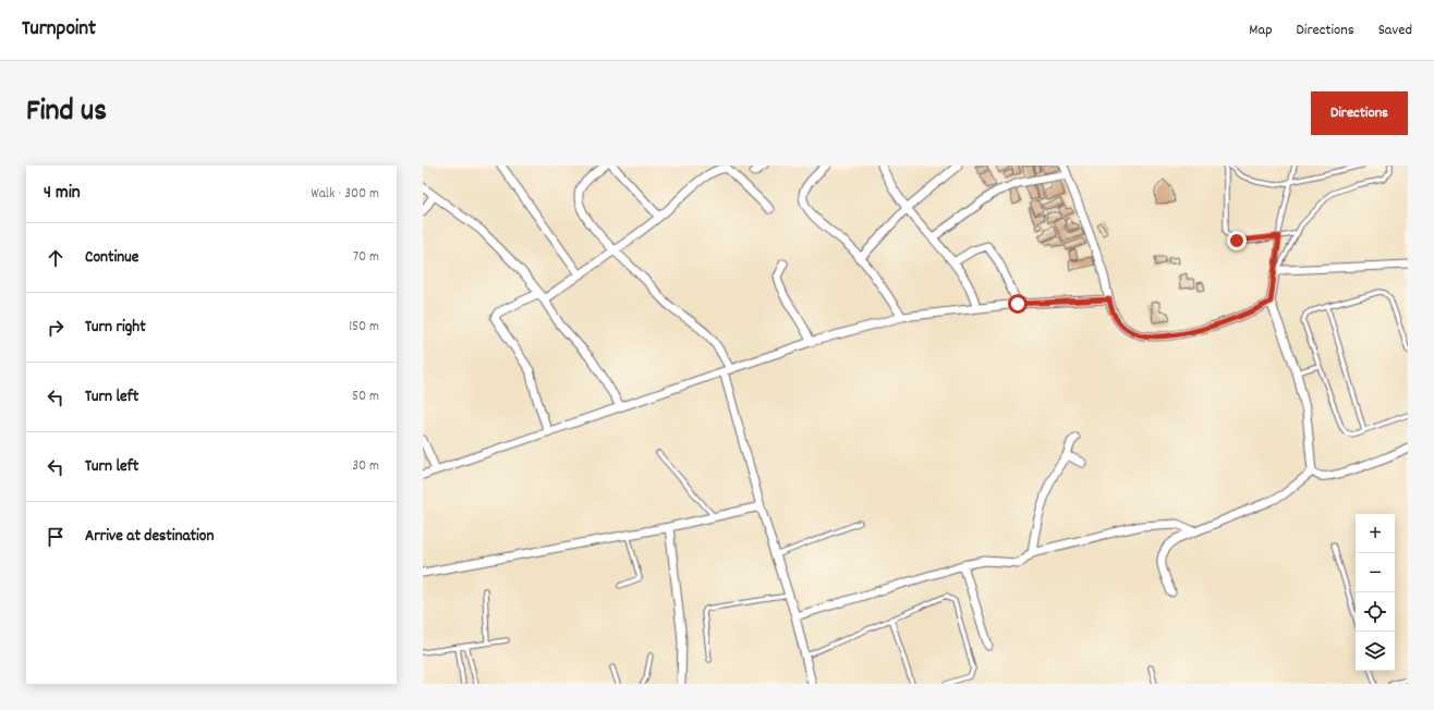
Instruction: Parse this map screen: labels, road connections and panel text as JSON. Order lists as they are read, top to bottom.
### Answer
{
  "page": {
    "header": "Turnpoint",
    "nav": ["Map", "Directions", "Saved"],
    "title": "Find us",
    "buttons": "Directions",
    "heading": ["4 min", "Walk · 300 m"],
    "list": [
      ["Continue", "70 m"],
      ["Turn right", "150 m"],
      ["Turn left", "50 m"],
      ["Turn left", "30 m"],
      "Arrive at destination"
    ],
    "map_buttons": ["+", "−"]
  }
}
